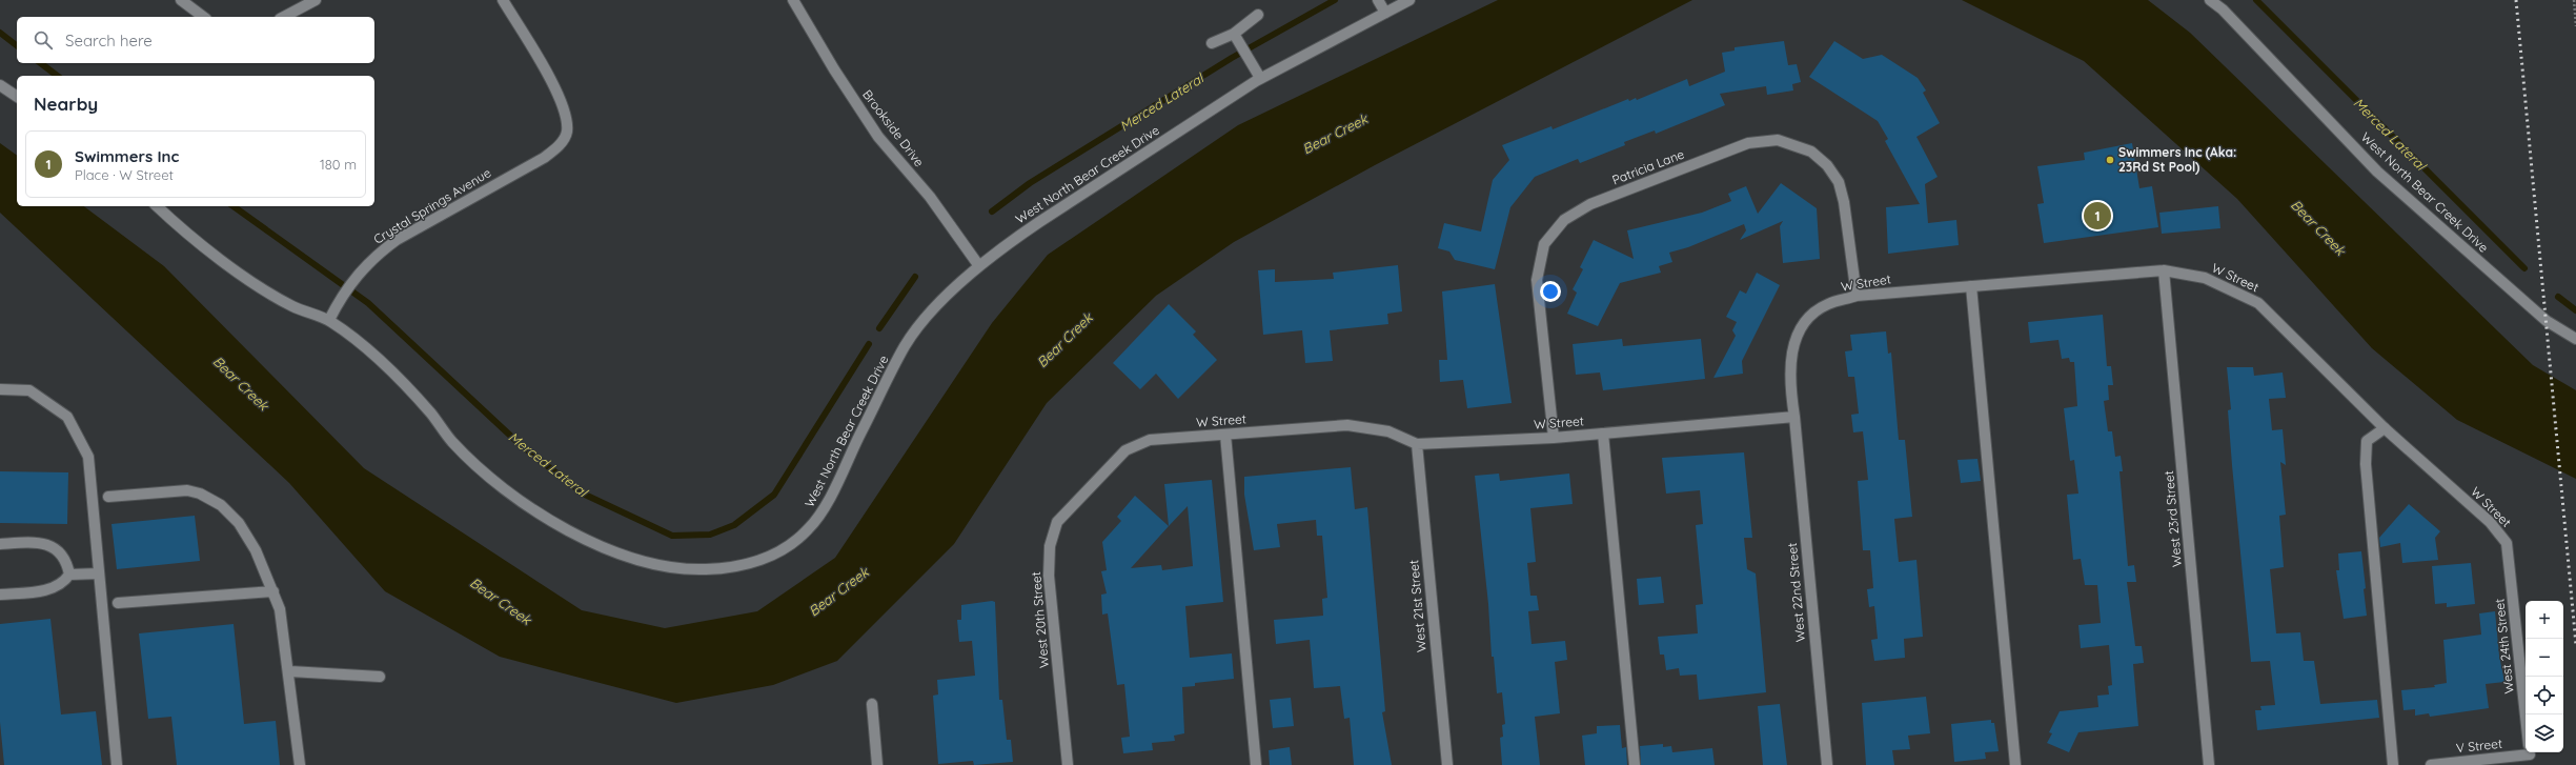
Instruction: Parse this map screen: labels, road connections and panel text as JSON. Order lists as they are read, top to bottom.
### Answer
{
  "streets": {
    "street": [
      "Brookside Drive",
      "Patricia Lane",
      "West North Bear Creek Drive",
      "Crystal Springs Avenue",
      "W Street",
      "West 23rd Street",
      "West 22nd Street",
      "West 21st Street",
      "West 20th Street",
      "West 24th Street",
      "V Street"
    ]
  },
  "crossings": [
    ["Brookside Drive", "West North Bear Creek Drive"],
    ["Patricia Lane", "W Street"],
    ["West North Bear Creek Drive", "Crystal Springs Avenue"],
    ["W Street", "West 23rd Street"],
    ["W Street", "West 22nd Street"],
    ["W Street", "West 21st Street"],
    ["W Street", "West 20th Street"],
    ["W Street", "West 24th Street"],
    ["West 24th Street", "V Street"]
  ],
  "water": ["Merced Lateral", "Bear Creek"],
  "places": ["Swimmers Inc (Aka: 23Rd St Pool)"],
  "page": {
    "search": "Search here",
    "heading": "Nearby",
    "list": [
      {
        "mark": "1",
        "name": "Swimmers Inc",
        "note": "Place · W Street",
        "value": "180 m"
      }
    ],
    "pins": "1",
    "map_buttons": ["+", "−"]
  }
}
